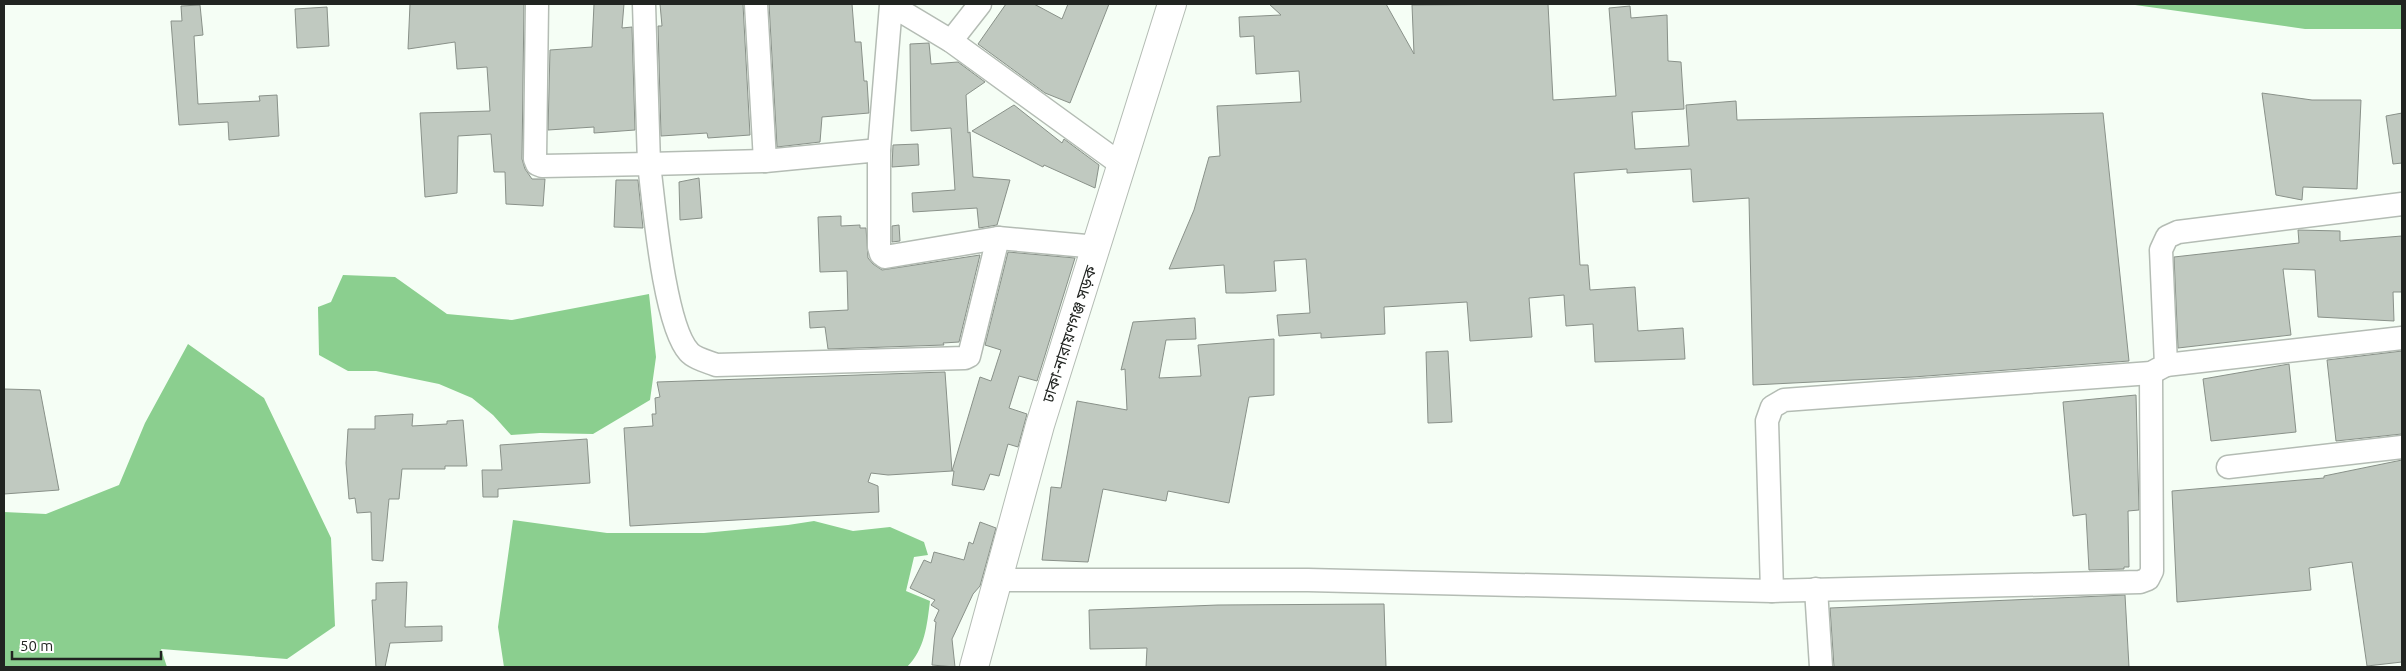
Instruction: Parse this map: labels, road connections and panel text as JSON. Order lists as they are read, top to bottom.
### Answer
{
  "streets": {
    "highway": ["ঢাকা-নারায়ণগঞ্জ সড়ক"]
  },
  "scale_bar": "50 m"
}
